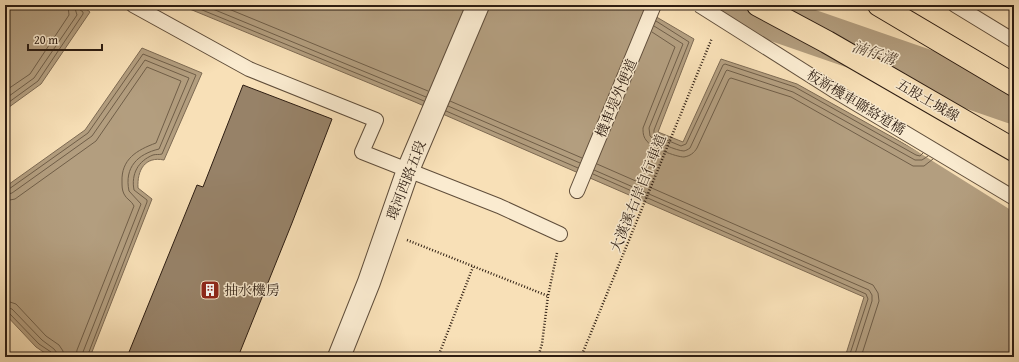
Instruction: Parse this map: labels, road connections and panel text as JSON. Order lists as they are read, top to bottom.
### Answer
{
  "streets": {
    "highway": ["五股土城線"],
    "street": ["環河西路五段"],
    "lane": ["機車堤外便道", "板新機車聯絡道橋"],
    "path": ["大漢溪右岸自行車道"]
  },
  "water": ["湳仔溝"],
  "places": {
    "building": ["抽水機房"]
  },
  "scale_bar": "20 m"
}
